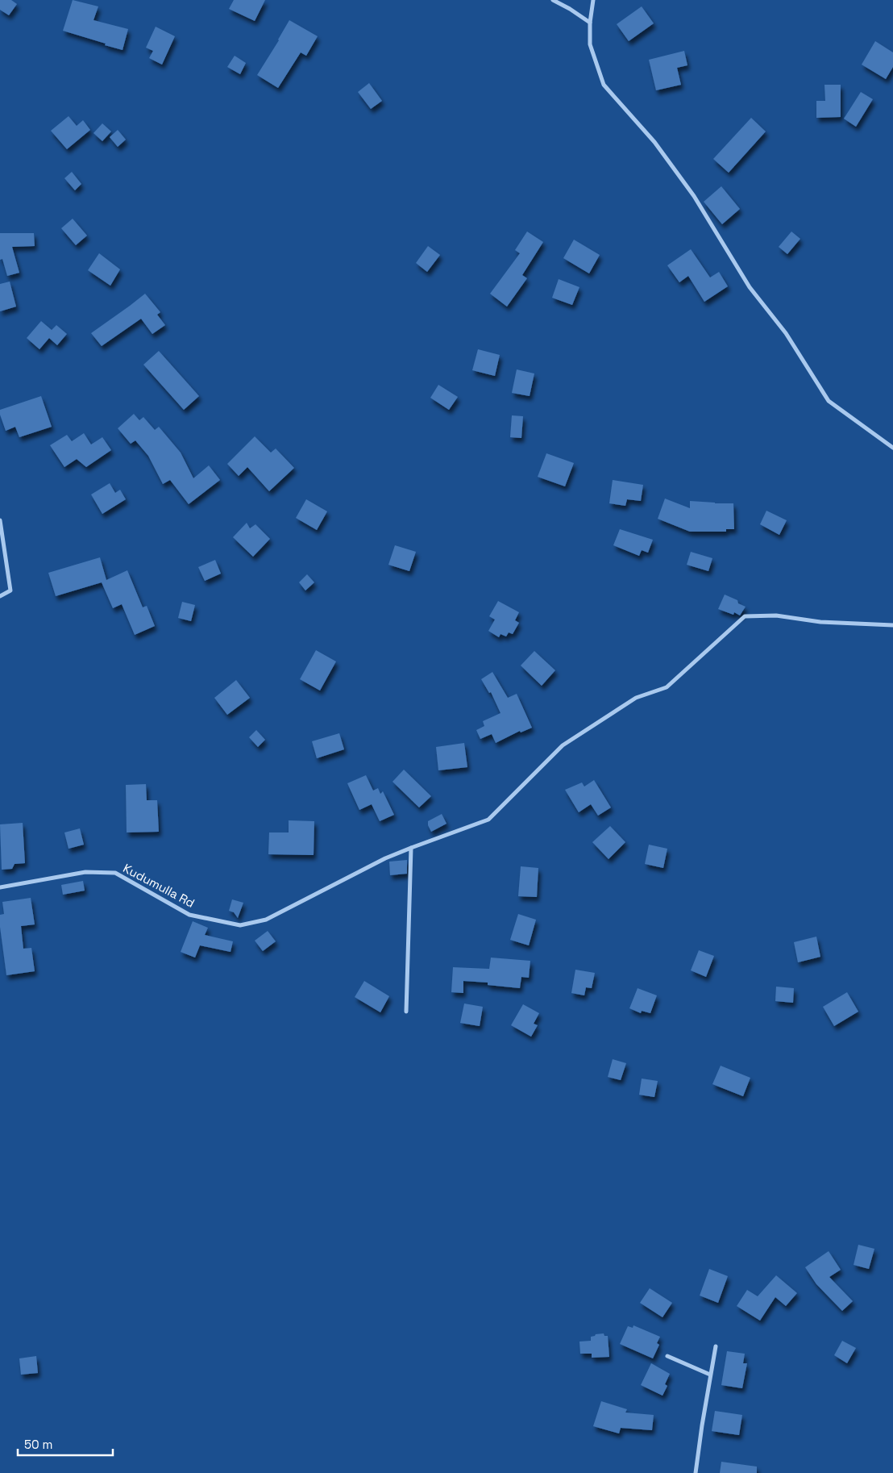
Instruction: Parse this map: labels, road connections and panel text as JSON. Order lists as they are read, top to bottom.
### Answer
{
  "streets": {
    "street": ["Kudumulla Rd"]
  },
  "scale_bar": "50 m"
}
